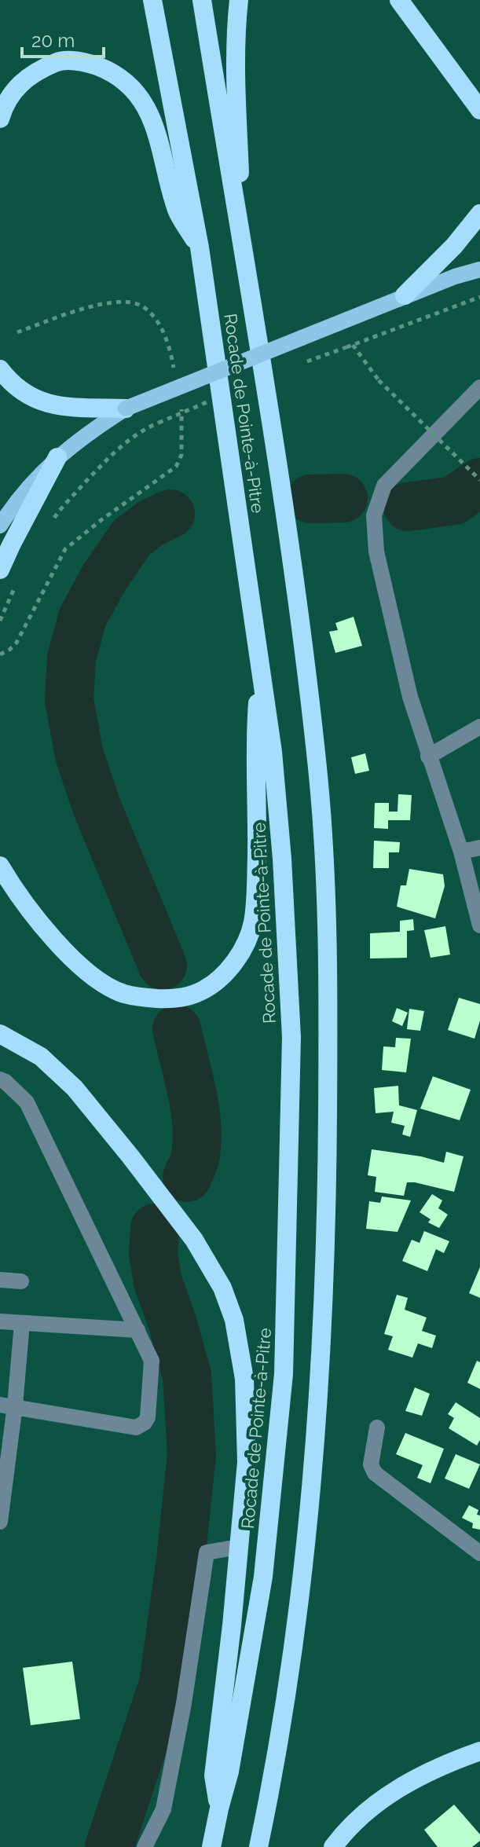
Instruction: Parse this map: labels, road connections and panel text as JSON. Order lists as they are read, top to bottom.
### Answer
{
  "streets": {
    "highway": ["Rocade de Pointe-à-Pitre"]
  },
  "scale_bar": "20 m"
}
